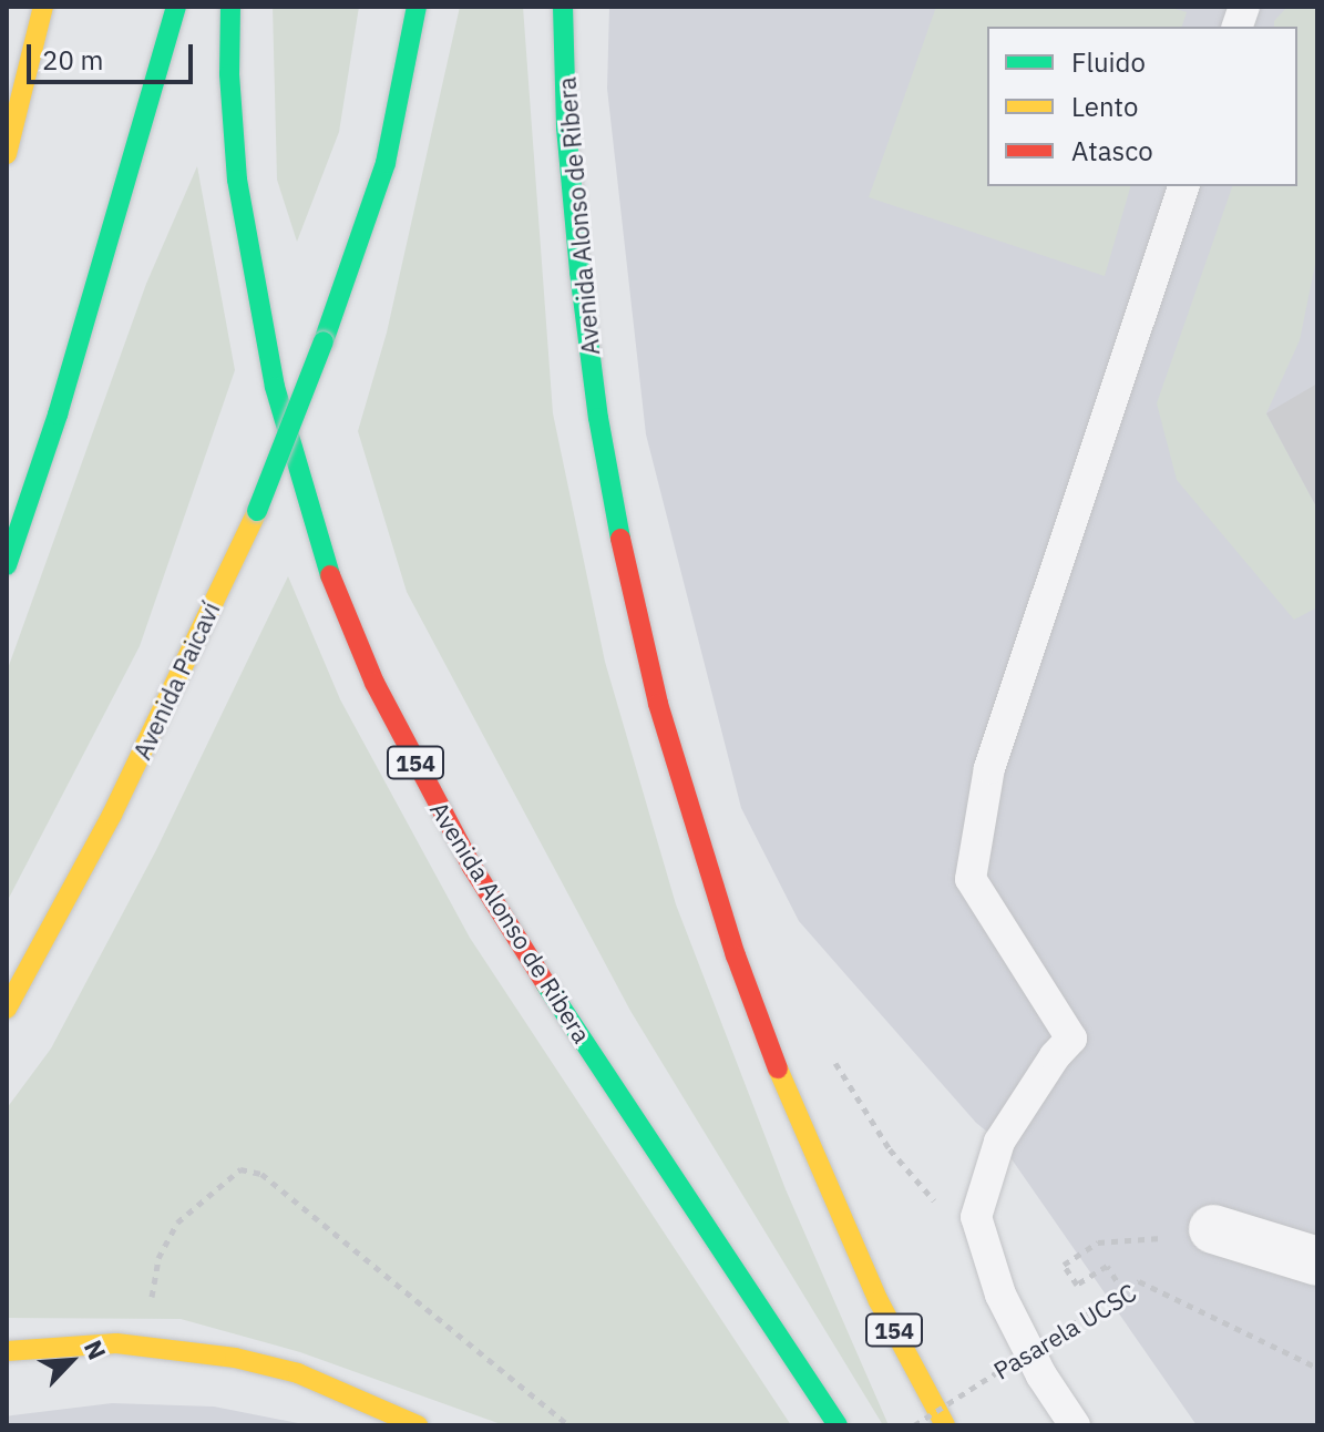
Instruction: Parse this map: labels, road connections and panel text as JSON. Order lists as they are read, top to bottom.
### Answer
{
  "streets": {
    "main road": ["Avenida Alonso de Ribera", "Avenida Paicaví", "154"],
    "path": ["Pasarela UCSC"]
  },
  "legend": ["Fluido", "Lento", "Atasco"],
  "scale_bar": "20 m",
  "north": "top right"
}
